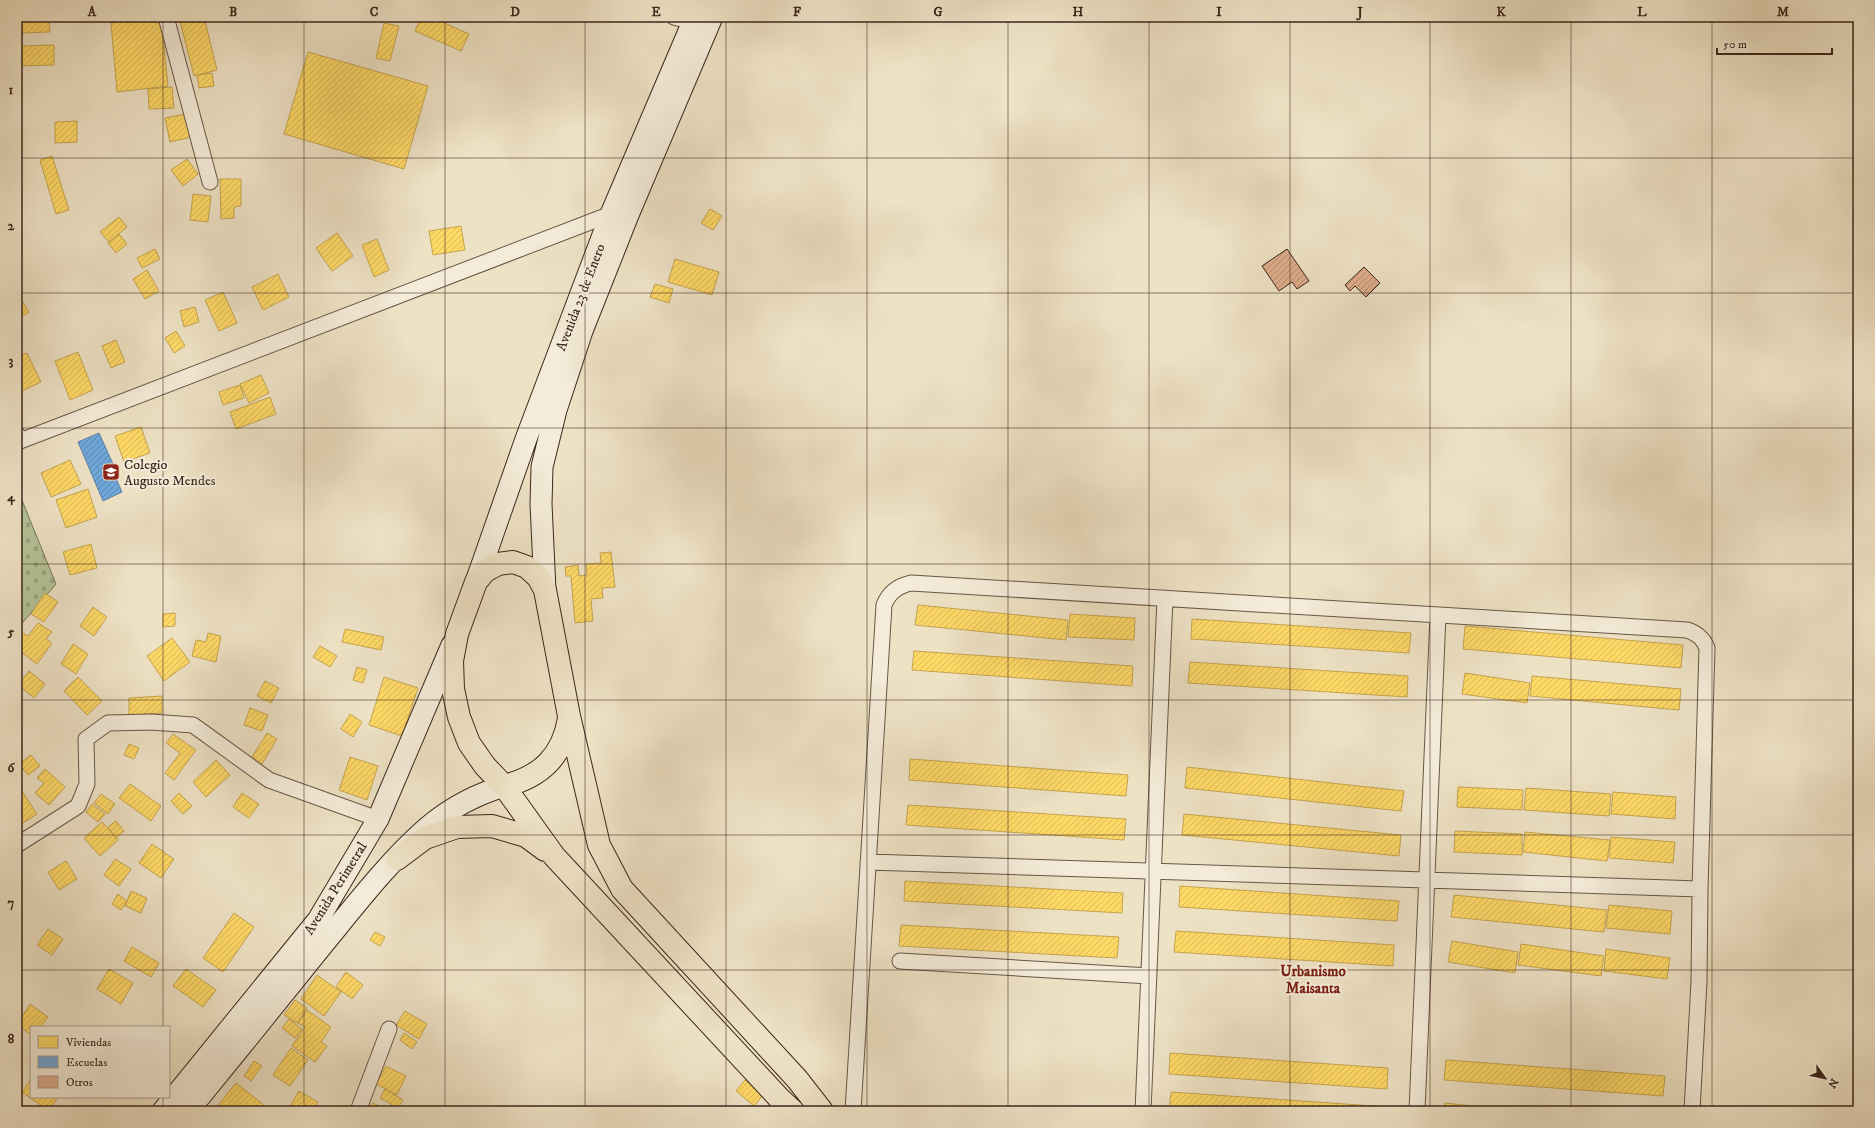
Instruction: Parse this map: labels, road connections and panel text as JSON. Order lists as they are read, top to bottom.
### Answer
{
  "streets": {
    "main road": ["Avenida 23 de Enero", "Avenida Perimetral"]
  },
  "districts": ["Urbanismo Maisanta"],
  "places": {
    "school or university": ["Colegio Augusto Mendes"]
  },
  "legend": ["Viviendas", "Escuelas", "Otros"],
  "scale_bar": "50 m",
  "north": "bottom right",
  "grid": {
    "columns": [
      "A",
      "B",
      "C",
      "D",
      "E",
      "F",
      "G",
      "H",
      "I",
      "J",
      "K",
      "L",
      "M"
    ],
    "rows": [
      "1",
      "2",
      "3",
      "4",
      "5",
      "6",
      "7",
      "8"
    ]
  }
}
